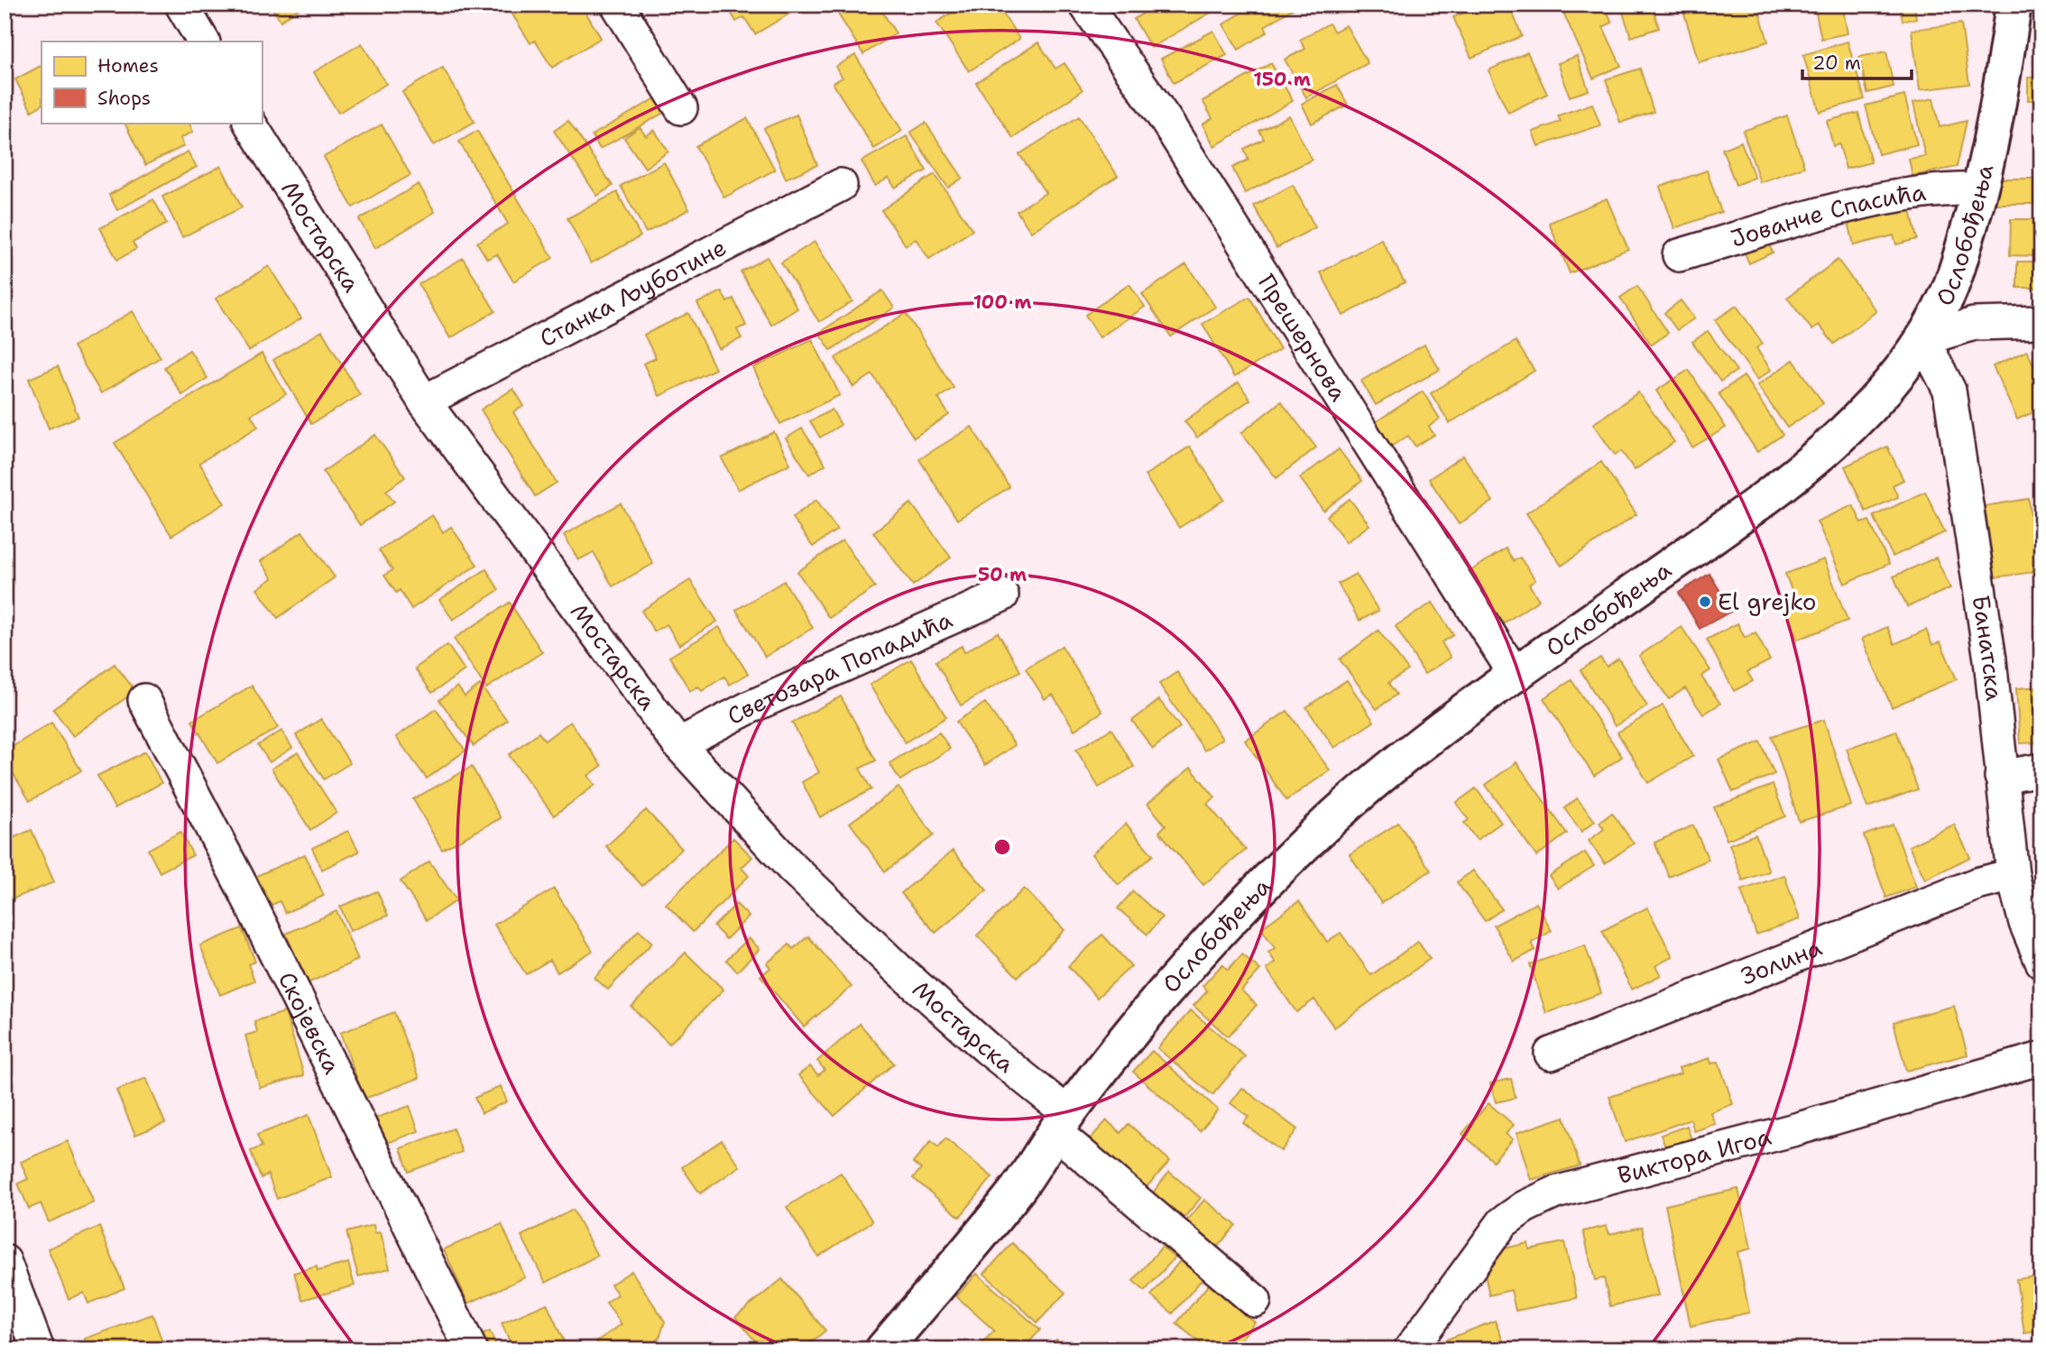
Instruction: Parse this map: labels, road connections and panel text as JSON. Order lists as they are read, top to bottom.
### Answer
{
  "streets": {
    "street": [
      "Јованче Спасића",
      "Ослобођења",
      "Мостарска",
      "Станка Љуботине",
      "Прешернова",
      "Банатска",
      "Светозара Попадића",
      "Золина",
      "Скојевска",
      "Виктора Игоа"
    ]
  },
  "crossings": [
    ["Јованче Спасића", "Ослобођења"],
    ["Ослобођења", "Мостарска"],
    ["Ослобођења", "Прешернова"],
    ["Ослобођења", "Банатска"],
    ["Мостарска", "Станка Љуботине"],
    ["Мостарска", "Светозара Попадића"],
    ["Банатска", "Золина"]
  ],
  "places": ["El grejko"],
  "legend": ["Homes", "Shops"],
  "scale_bar": "20 m",
  "rings": ["150 m", "100 m", "50 m"]
}
